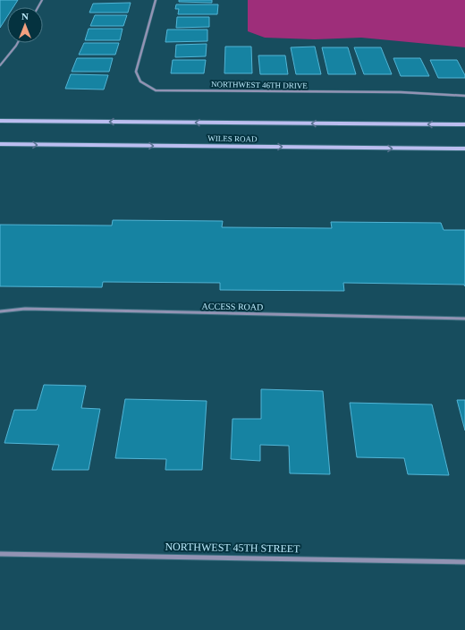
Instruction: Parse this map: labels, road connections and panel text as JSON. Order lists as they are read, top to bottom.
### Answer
{
  "streets": {
    "main road": ["WILES ROAD"],
    "street": ["NORTHWEST 46TH DRIVE", "NORTHWEST 45TH STREET"],
    "lane": ["ACCESS ROAD"]
  },
  "north": "top"
}
